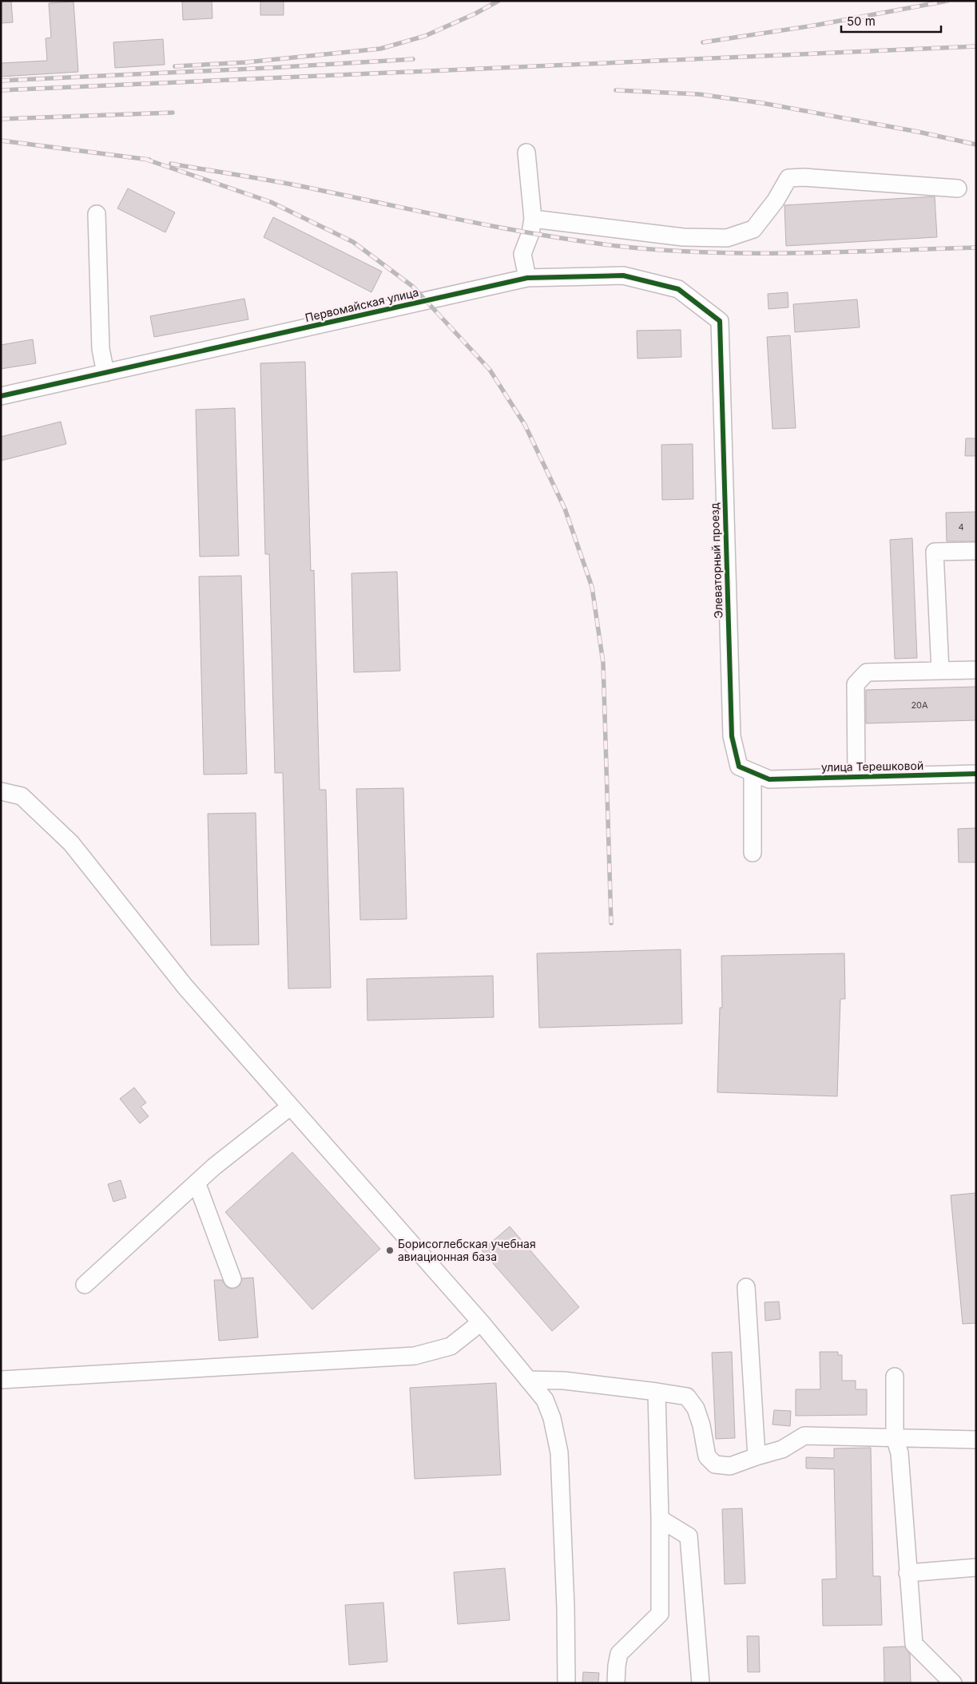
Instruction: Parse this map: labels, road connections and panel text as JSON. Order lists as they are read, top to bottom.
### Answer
{
  "streets": {
    "street": ["Первомайская улица", "Элеваторный проезд", "улица Терешковой"]
  },
  "crossings": [
    ["Первомайская улица", "Элеваторный проезд"],
    ["Элеваторный проезд", "улица Терешковой"]
  ],
  "places": ["Борисоглебская учебная авиационная база"],
  "house_numbers": ["4", "20А"],
  "scale_bar": "50 m"
}
